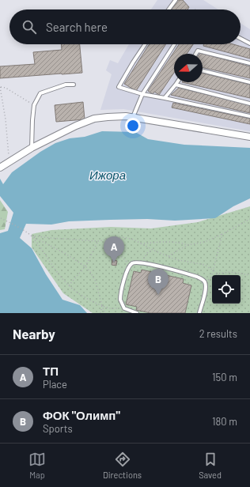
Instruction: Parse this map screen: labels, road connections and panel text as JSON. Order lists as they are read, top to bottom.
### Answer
{
  "water": ["Ижора"],
  "north": "left",
  "page": {
    "search": "Search here",
    "pins": ["A", "B"],
    "heading": ["Nearby", "2 results"],
    "list": [
      {
        "mark": "A",
        "name": "ТП",
        "note": "Place",
        "value": "150 m"
      },
      {
        "mark": "B",
        "name": "ФОК \"Олимп\"",
        "note": "Sports",
        "value": "180 m"
      }
    ],
    "nav": ["Map", "Directions", "Saved"]
  }
}
